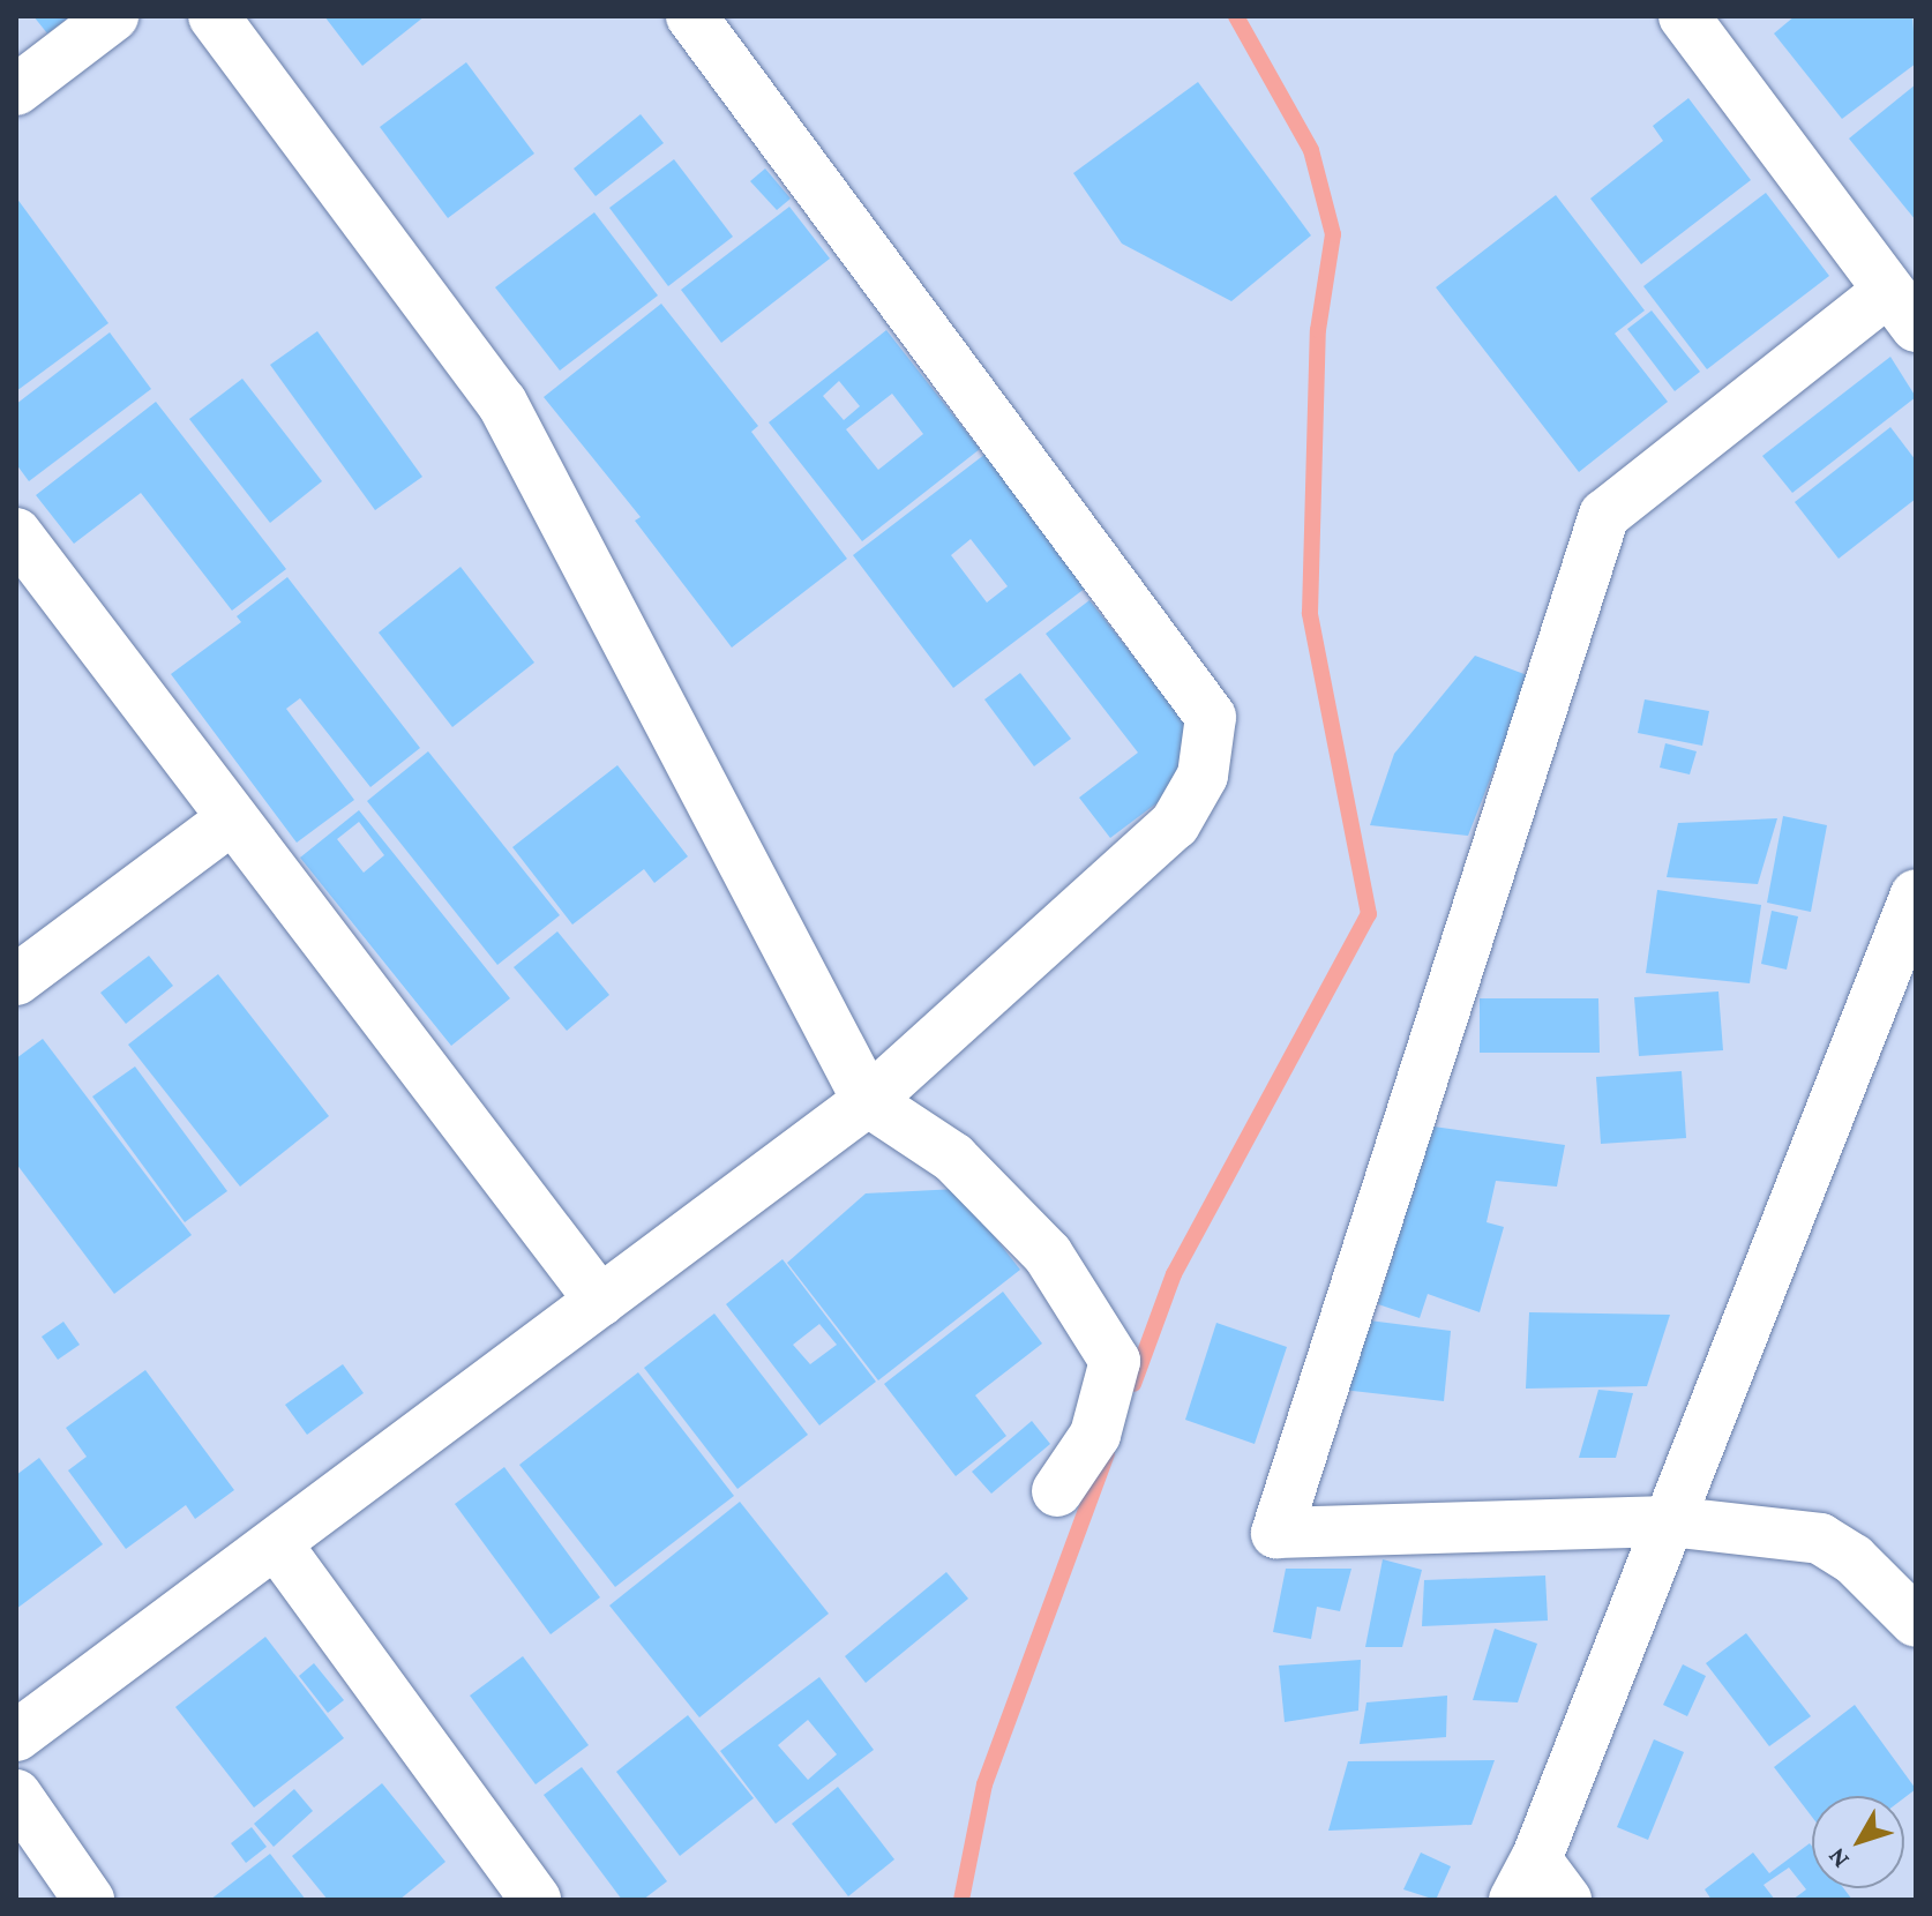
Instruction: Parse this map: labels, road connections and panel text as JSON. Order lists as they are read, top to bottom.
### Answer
{
  "north": "bottom left"
}
